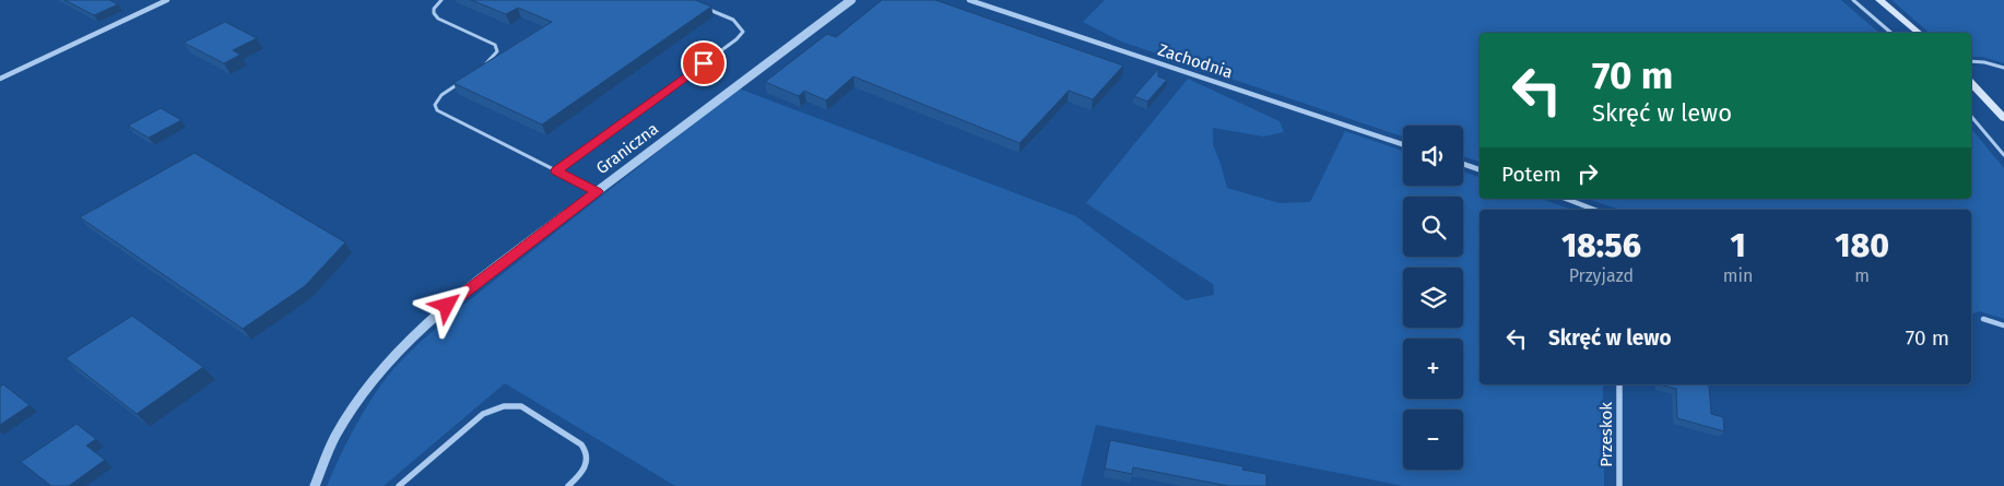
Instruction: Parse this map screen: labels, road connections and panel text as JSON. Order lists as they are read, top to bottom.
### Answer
{
  "streets": {
    "street": ["Zachodnia", "Graniczna", "Przeskok"]
  },
  "page": {
    "turn": ["70 m", "Skręć w lewo"],
    "map_buttons": ["+", "−"],
    "then": "Potem",
    "eta": [
      "18:56",
      "Przyjazd",
      "1",
      "min",
      "180",
      "m"
    ],
    "list": [
      {
        "name": "Skręć w lewo",
        "value": "70 m"
      }
    ]
  }
}
